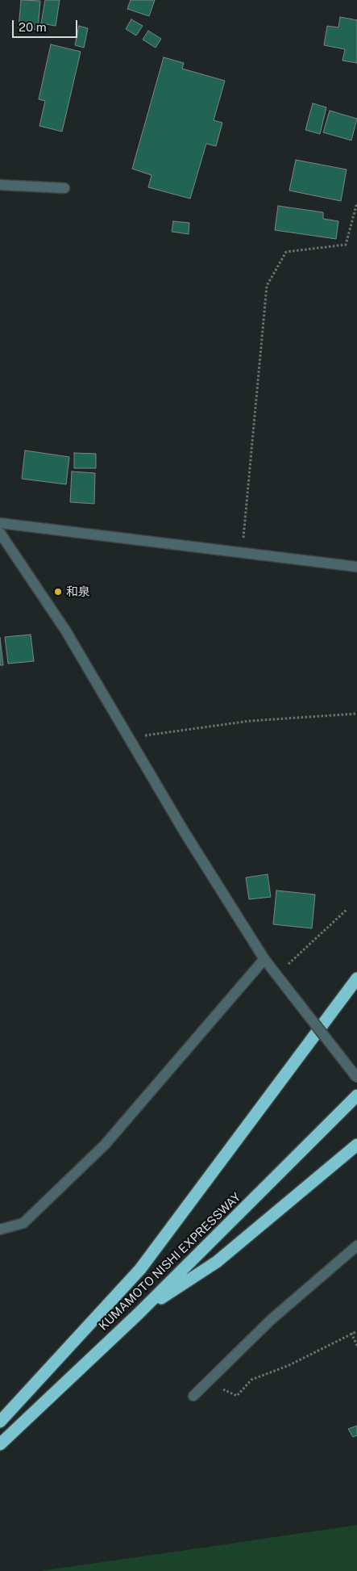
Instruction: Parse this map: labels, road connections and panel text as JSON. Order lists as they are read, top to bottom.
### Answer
{
  "streets": {
    "highway": ["KUMAMOTO NISHI EXPRESSWAY"]
  },
  "places": ["和泉"],
  "scale_bar": "20 m"
}
